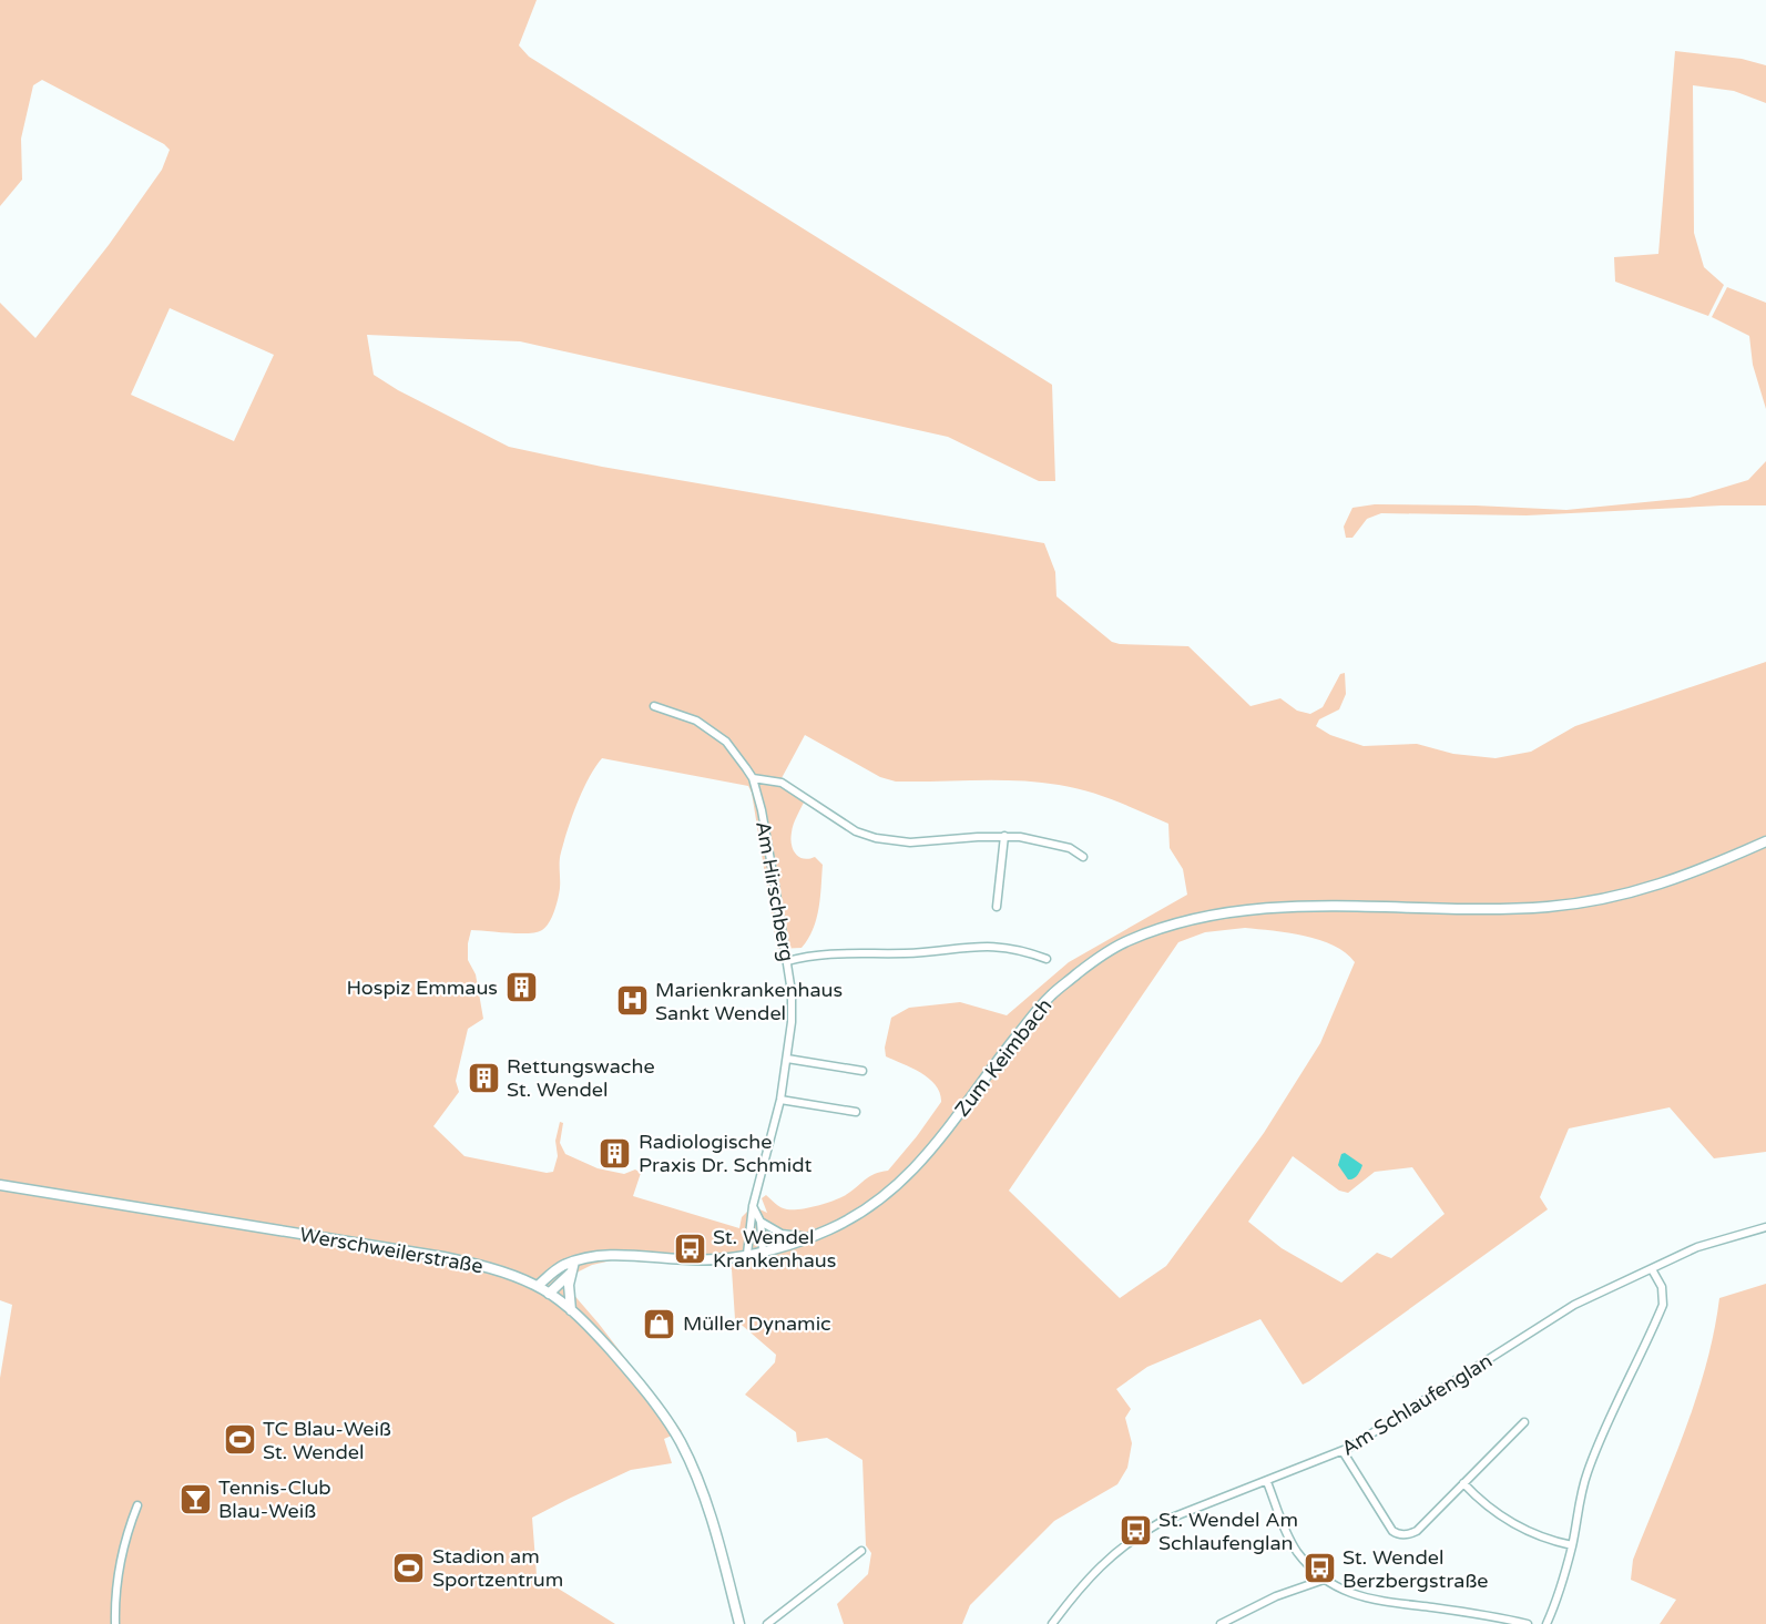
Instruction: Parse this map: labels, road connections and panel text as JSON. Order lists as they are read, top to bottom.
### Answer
{
  "streets": {
    "street": [
      "Am Hirschberg",
      "Zum Keimbach",
      "Werschweilerstraße",
      "Am Schlaufenglan"
    ]
  },
  "crossings": [
    ["Am Hirschberg", "Zum Keimbach"],
    ["Zum Keimbach", "Werschweilerstraße"]
  ],
  "places": {
    "building": ["Hospiz Emmaus", "Rettungswache St. Wendel", "Radiologische Praxis Dr. Schmidt"],
    "hospital": ["Marienkrankenhaus Sankt Wendel"],
    "bus stop": ["St. Wendel Krankenhaus", "St. Wendel Am Schlaufenglan", "St. Wendel Berzbergstraße"],
    "shop": ["Müller Dynamic"],
    "sports": ["TC Blau-Weiß St. Wendel", "Stadion am Sportzentrum"],
    "bar": ["Tennis-Club Blau-Weiß"]
  }
}
